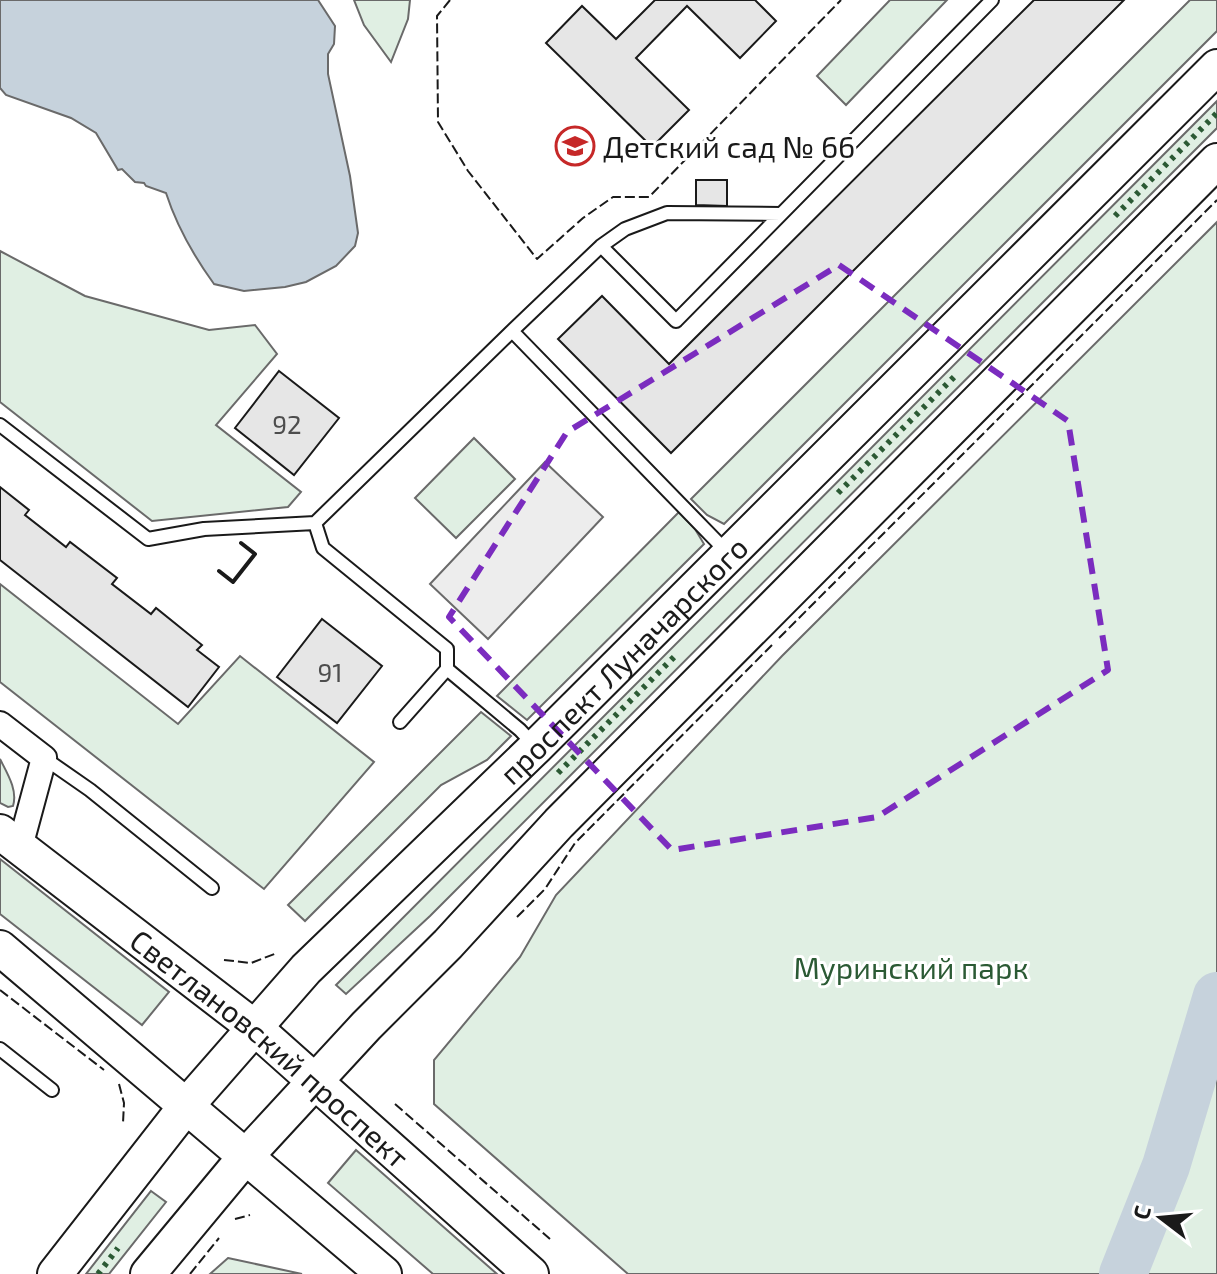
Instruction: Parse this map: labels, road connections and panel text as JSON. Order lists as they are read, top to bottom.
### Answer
{
  "streets": {
    "main road": ["проспект Луначарского", "Светлановский проспект"]
  },
  "crossings": [
    ["проспект Луначарского", "Светлановский проспект"]
  ],
  "parks": ["Муринский парк"],
  "places": {
    "school or university": ["Детский сад № 66"]
  },
  "house_numbers": ["92", "91"],
  "north": "left"
}
